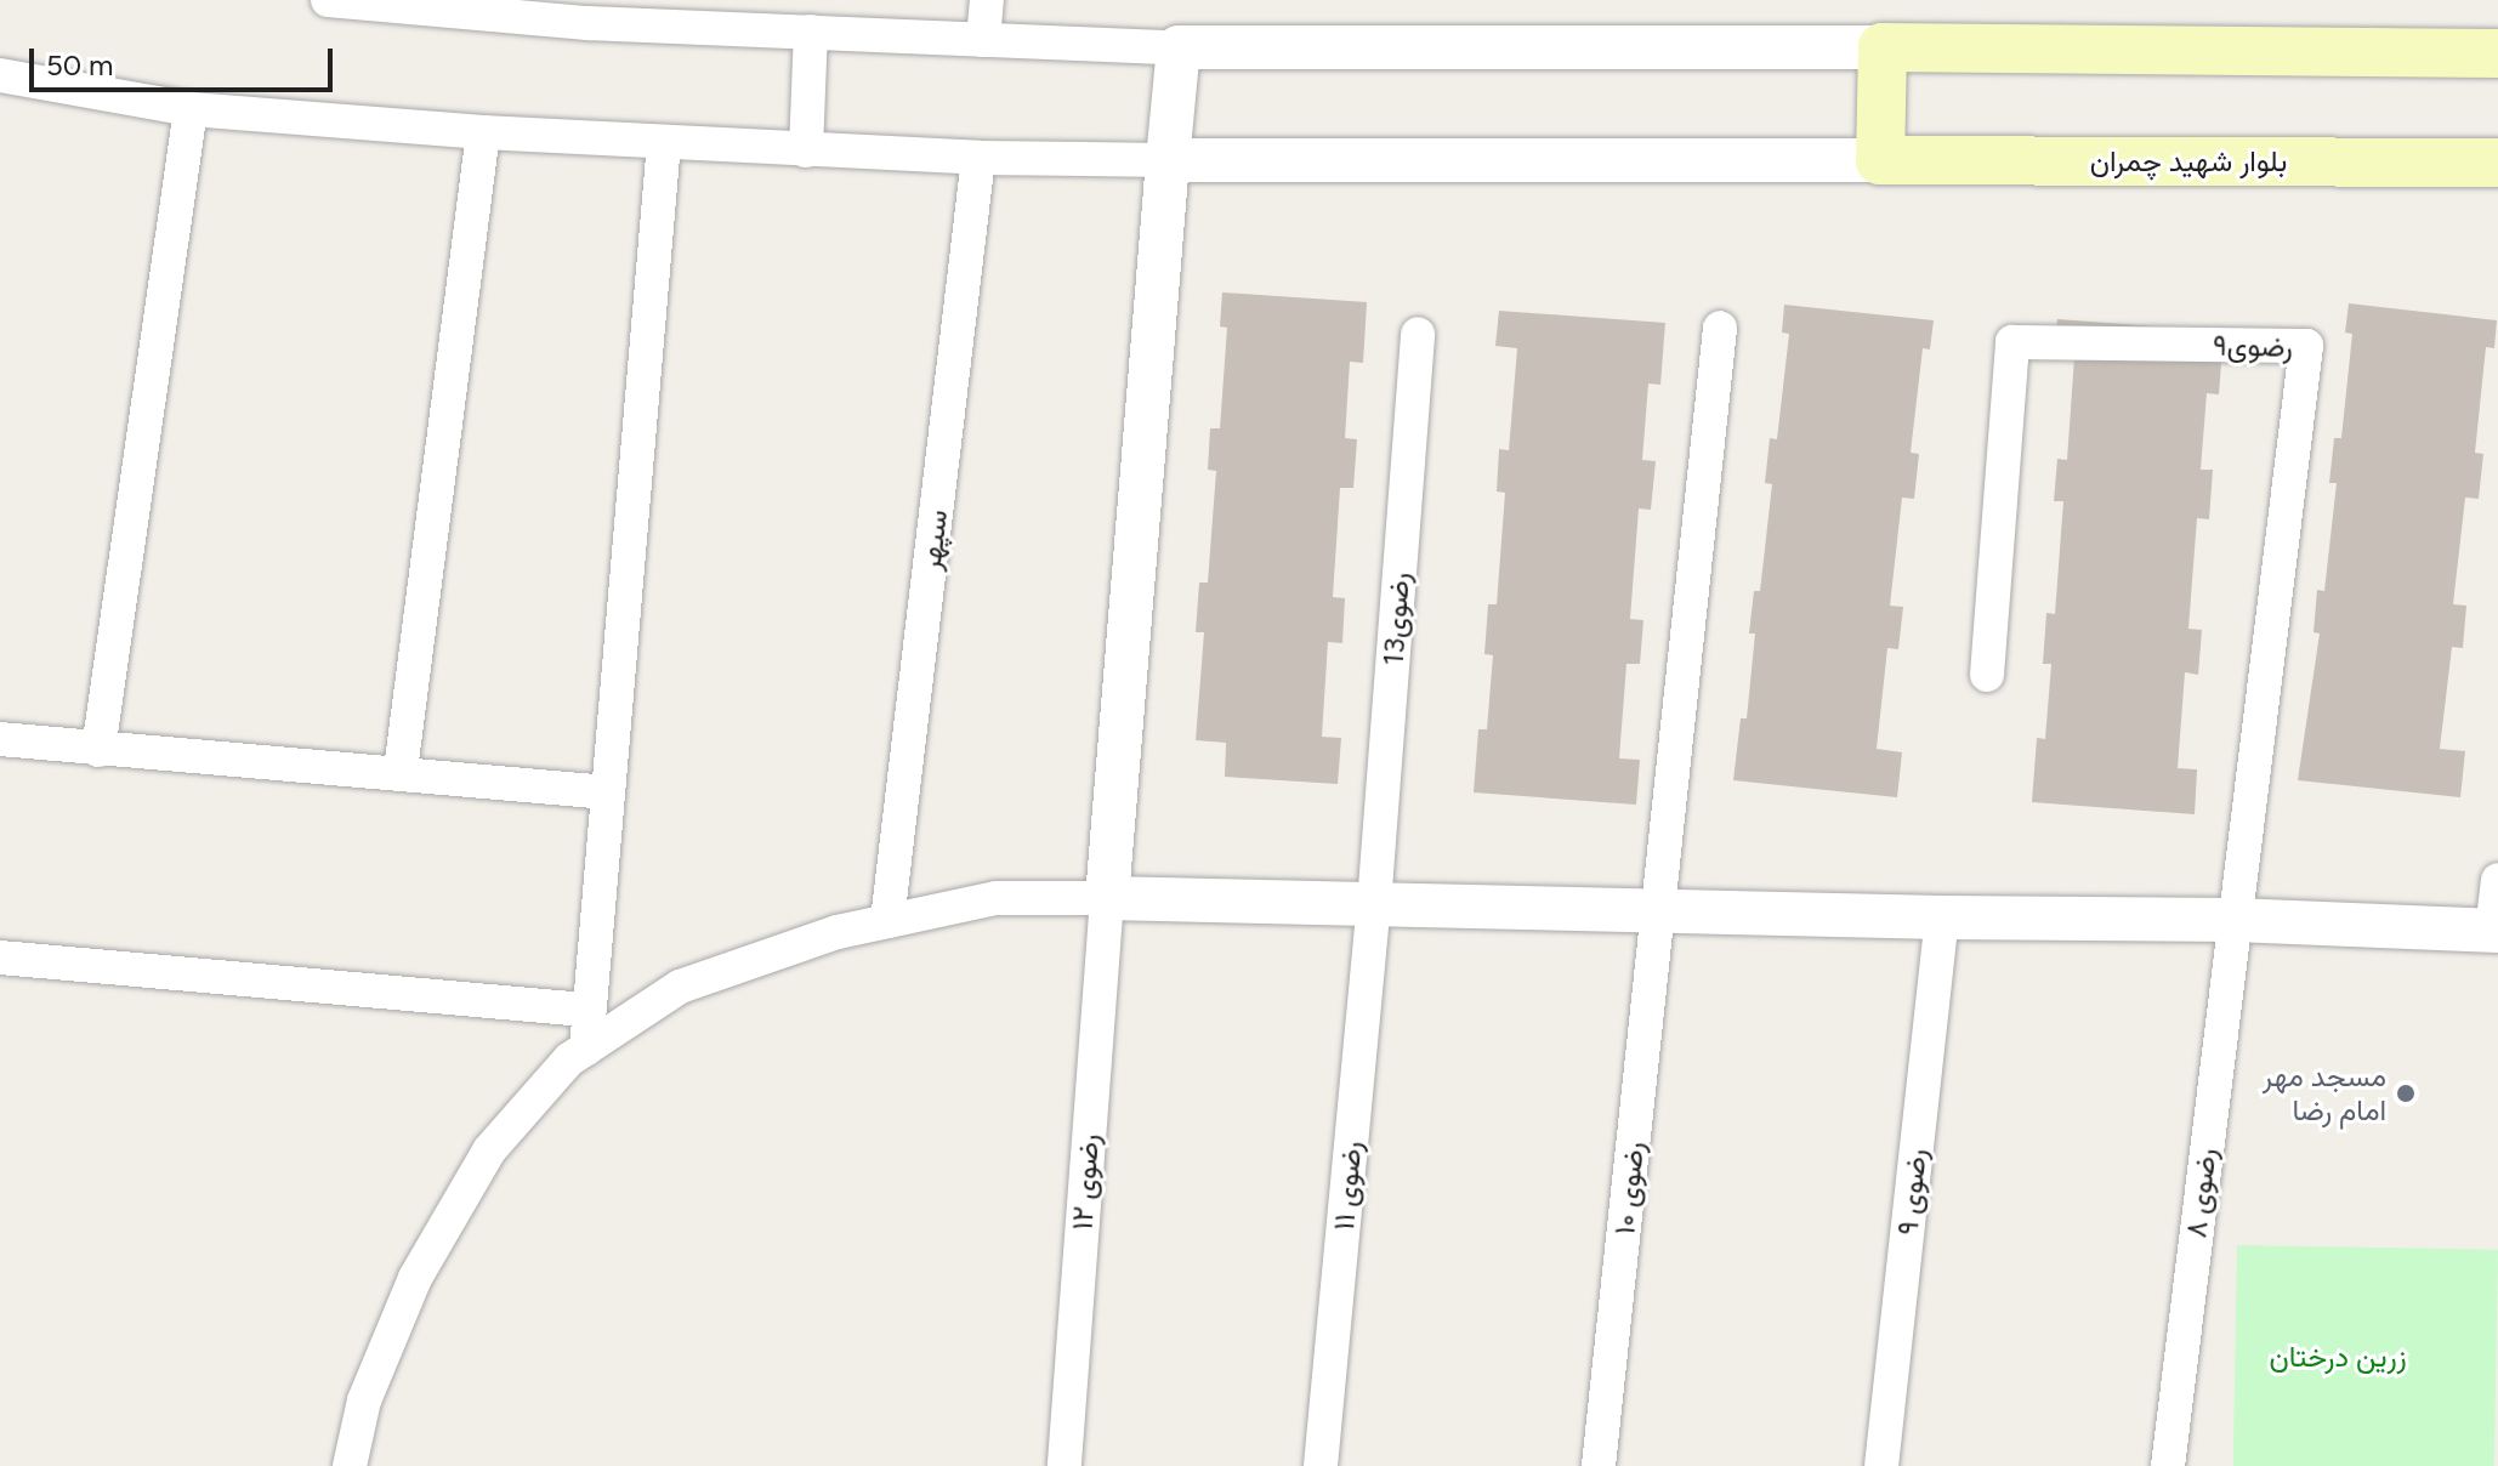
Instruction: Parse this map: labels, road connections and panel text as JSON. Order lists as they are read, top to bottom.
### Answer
{
  "streets": {
    "main road": ["بلوار شهید چمران"],
    "street": [
      "رضوی۹",
      "سپهر",
      "رضوی13",
      "رضوی ۱۲",
      "رضوی ۱۱",
      "رضوی ۱۰",
      "رضوی ۹",
      "رضوی ۸"
    ]
  },
  "crossings": [
    ["رضوی۹", "رضوی ۸"],
    ["رضوی13", "رضوی ۱۱"]
  ],
  "parks": ["زرین درختان"],
  "places": ["مسجد مهر امام رضا"],
  "scale_bar": "50 m"
}
